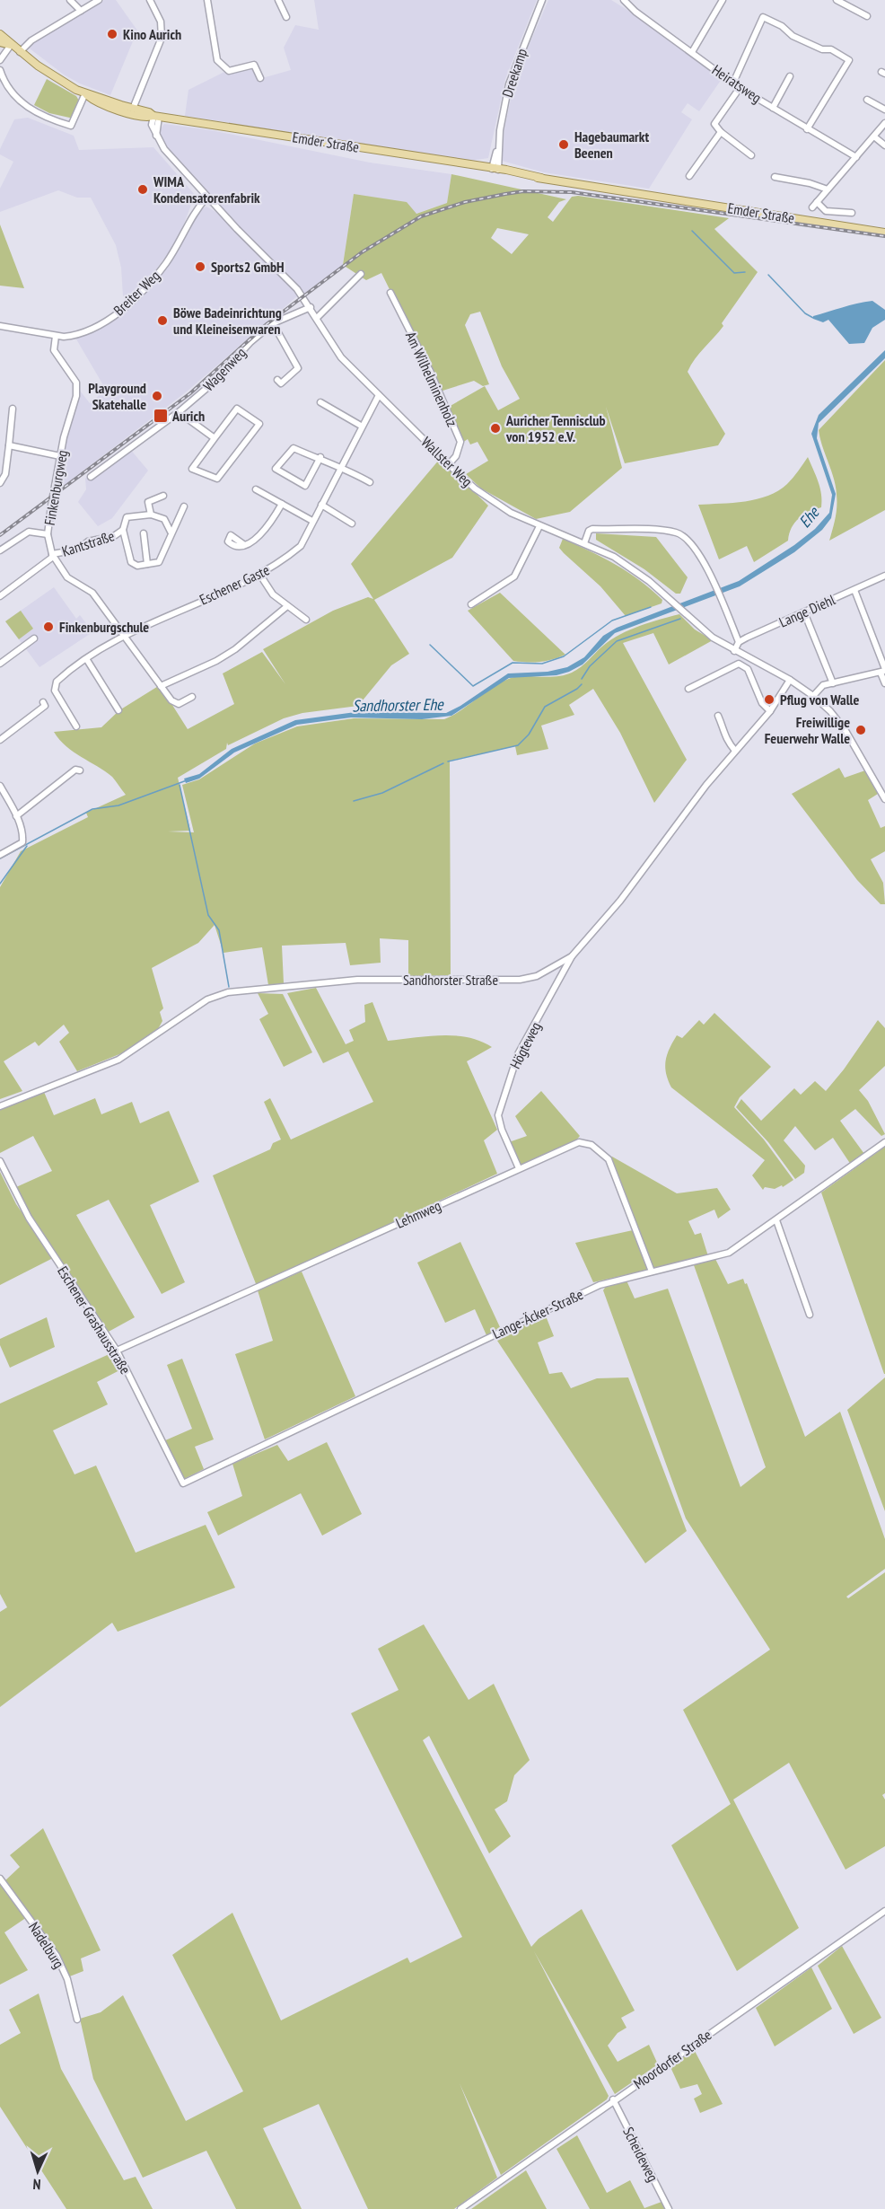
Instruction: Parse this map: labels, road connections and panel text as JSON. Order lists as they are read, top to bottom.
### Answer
{
  "streets": {
    "main road": ["Emder Straße"],
    "street": [
      "Dreekamp",
      "Heiratsweg",
      "Breiter Weg",
      "Wagenweg",
      "Am Wilhelminenholz",
      "Wallster Weg",
      "Finkenburgweg",
      "Kantstraße",
      "Eschener Gaste",
      "Lange Diehl",
      "Sandhorster Straße",
      "Högteweg",
      "Lehmweg",
      "Lange-Äcker-Straße",
      "Eschener Grashausstraße",
      "Nadelburg",
      "Moordorfer Straße",
      "Scheideweg"
    ]
  },
  "crossings": [
    ["Dreekamp", "Emder Straße"],
    ["Emder Straße", "Wallster Weg"],
    ["Breiter Weg", "Wallster Weg"],
    ["Breiter Weg", "Finkenburgweg"],
    ["Wagenweg", "Wallster Weg"],
    ["Am Wilhelminenholz", "Wallster Weg"],
    ["Wallster Weg", "Eschener Gaste"],
    ["Wallster Weg", "Sandhorster Straße"],
    ["Finkenburgweg", "Kantstraße"],
    ["Finkenburgweg", "Eschener Gaste"],
    ["Sandhorster Straße", "Högteweg"],
    ["Högteweg", "Lehmweg"],
    ["Lehmweg", "Lange-Äcker-Straße"],
    ["Lehmweg", "Eschener Grashausstraße"],
    ["Lange-Äcker-Straße", "Eschener Grashausstraße"],
    ["Moordorfer Straße", "Scheideweg"]
  ],
  "water": ["Ehe", "Sandhorster Ehe"],
  "places": {
    "other": [
      "Kino Aurich",
      "Hagebaumarkt Beenen",
      "WIMA Kondensatorenfabrik",
      "Sports2 GmbH",
      "Böwe Badeinrichtung und Kleineisenwaren",
      "Playground Skatehalle",
      "Auricher Tennisclub von 1952 e.V.",
      "Finkenburgschule",
      "Pflug von Walle",
      "Freiwillige Feuerwehr Walle"
    ],
    "transit": ["Aurich"]
  },
  "north": "bottom"
}
